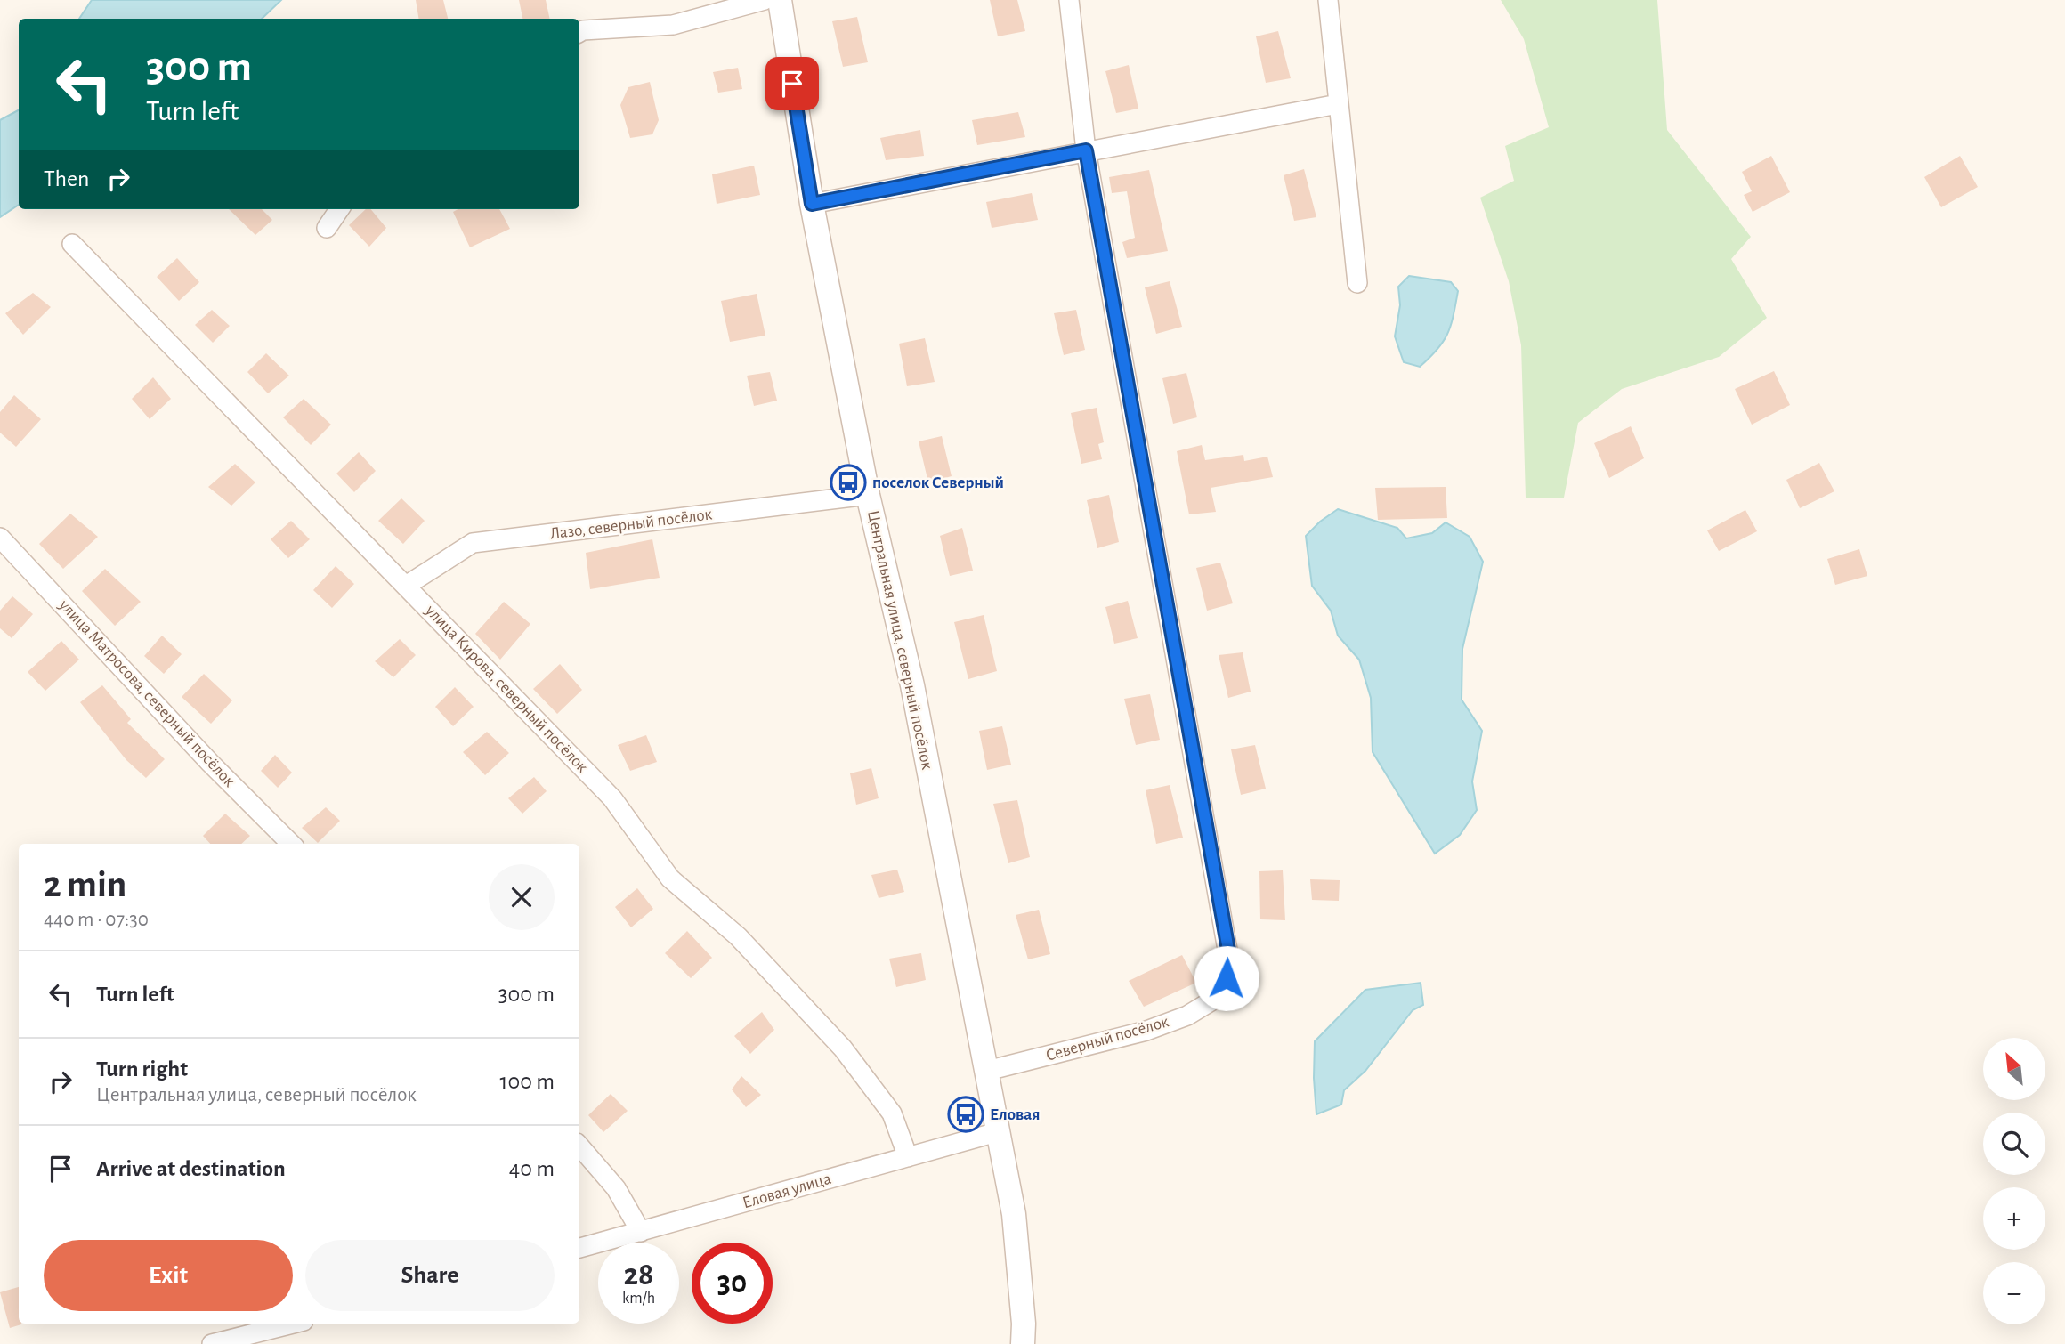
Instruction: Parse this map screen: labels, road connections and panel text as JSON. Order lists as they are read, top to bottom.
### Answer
{
  "streets": {
    "street": [
      "Лазо, северный посёлок",
      "Центральная улица, северный посёлок",
      "улица Кирова, северный посёлок",
      "улица Матросова, северный посёлок",
      "Северный посёлок",
      "Еловая улица"
    ]
  },
  "crossings": [
    ["Лазо, северный посёлок", "Центральная улица, северный посёлок"],
    ["Лазо, северный посёлок", "улица Кирова, северный посёлок"],
    ["Центральная улица, северный посёлок", "Северный посёлок"],
    ["Центральная улица, северный посёлок", "Еловая улица"],
    ["улица Кирова, северный посёлок", "Еловая улица"]
  ],
  "places": {
    "bus stop": ["поселок Северный", "Еловая"]
  },
  "north": "top left",
  "page": {
    "turn": ["300 m", "Turn left"],
    "then": "Then",
    "heading": ["2 min", "440 m · 07:30"],
    "list": [
      {
        "name": "Turn left",
        "value": "300 m"
      },
      {
        "name": "Turn right",
        "note": "Центральная улица, северный посёлок",
        "value": "100 m"
      },
      {
        "name": "Arrive at destination",
        "value": "40 m"
      }
    ],
    "map_buttons": ["+", "−"],
    "buttons": ["Exit", "Share"],
    "speed": "28 km/h",
    "limit": "30"
  }
}
